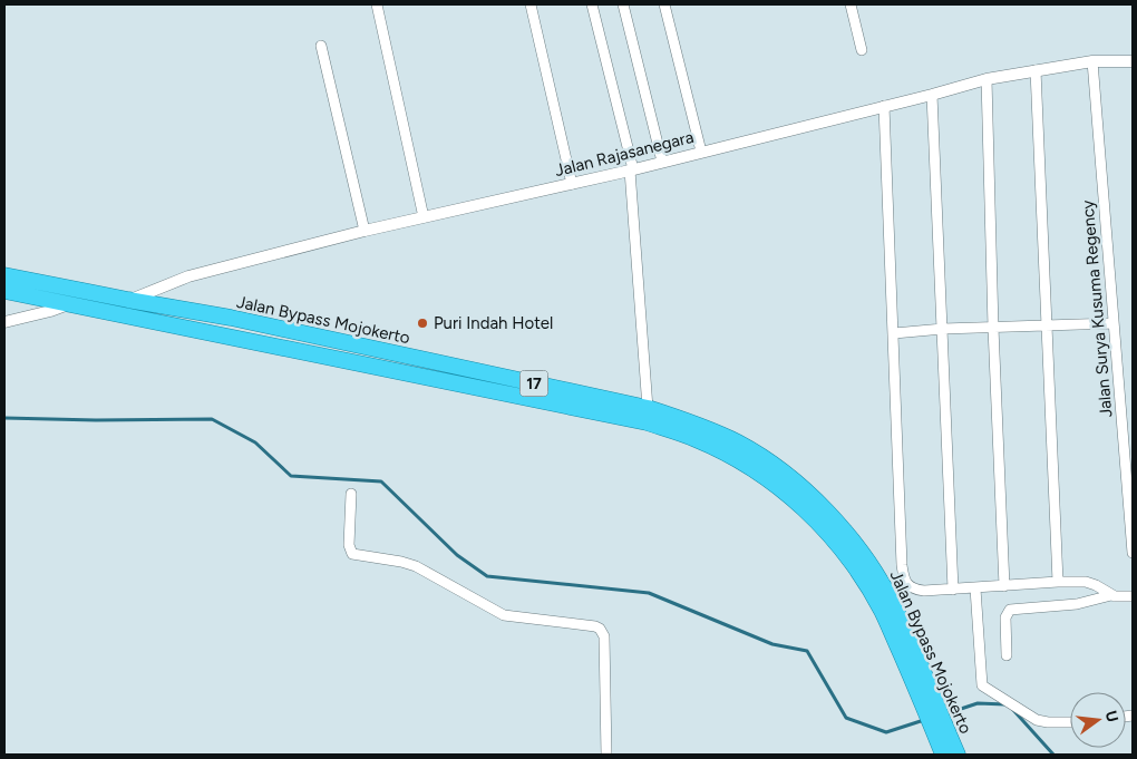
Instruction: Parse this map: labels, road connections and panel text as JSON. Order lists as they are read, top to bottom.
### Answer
{
  "streets": {
    "highway": ["Jalan Bypass Mojokerto", "17"],
    "street": ["Jalan Rajasanegara", "Jalan Surya Kusuma Regency"]
  },
  "crossings": [
    ["Jalan Rajasanegara", "Jalan Surya Kusuma Regency"],
    ["Jalan Rajasanegara", "Jalan Bypass Mojokerto"]
  ],
  "places": ["Puri Indah Hotel"],
  "north": "right"
}
